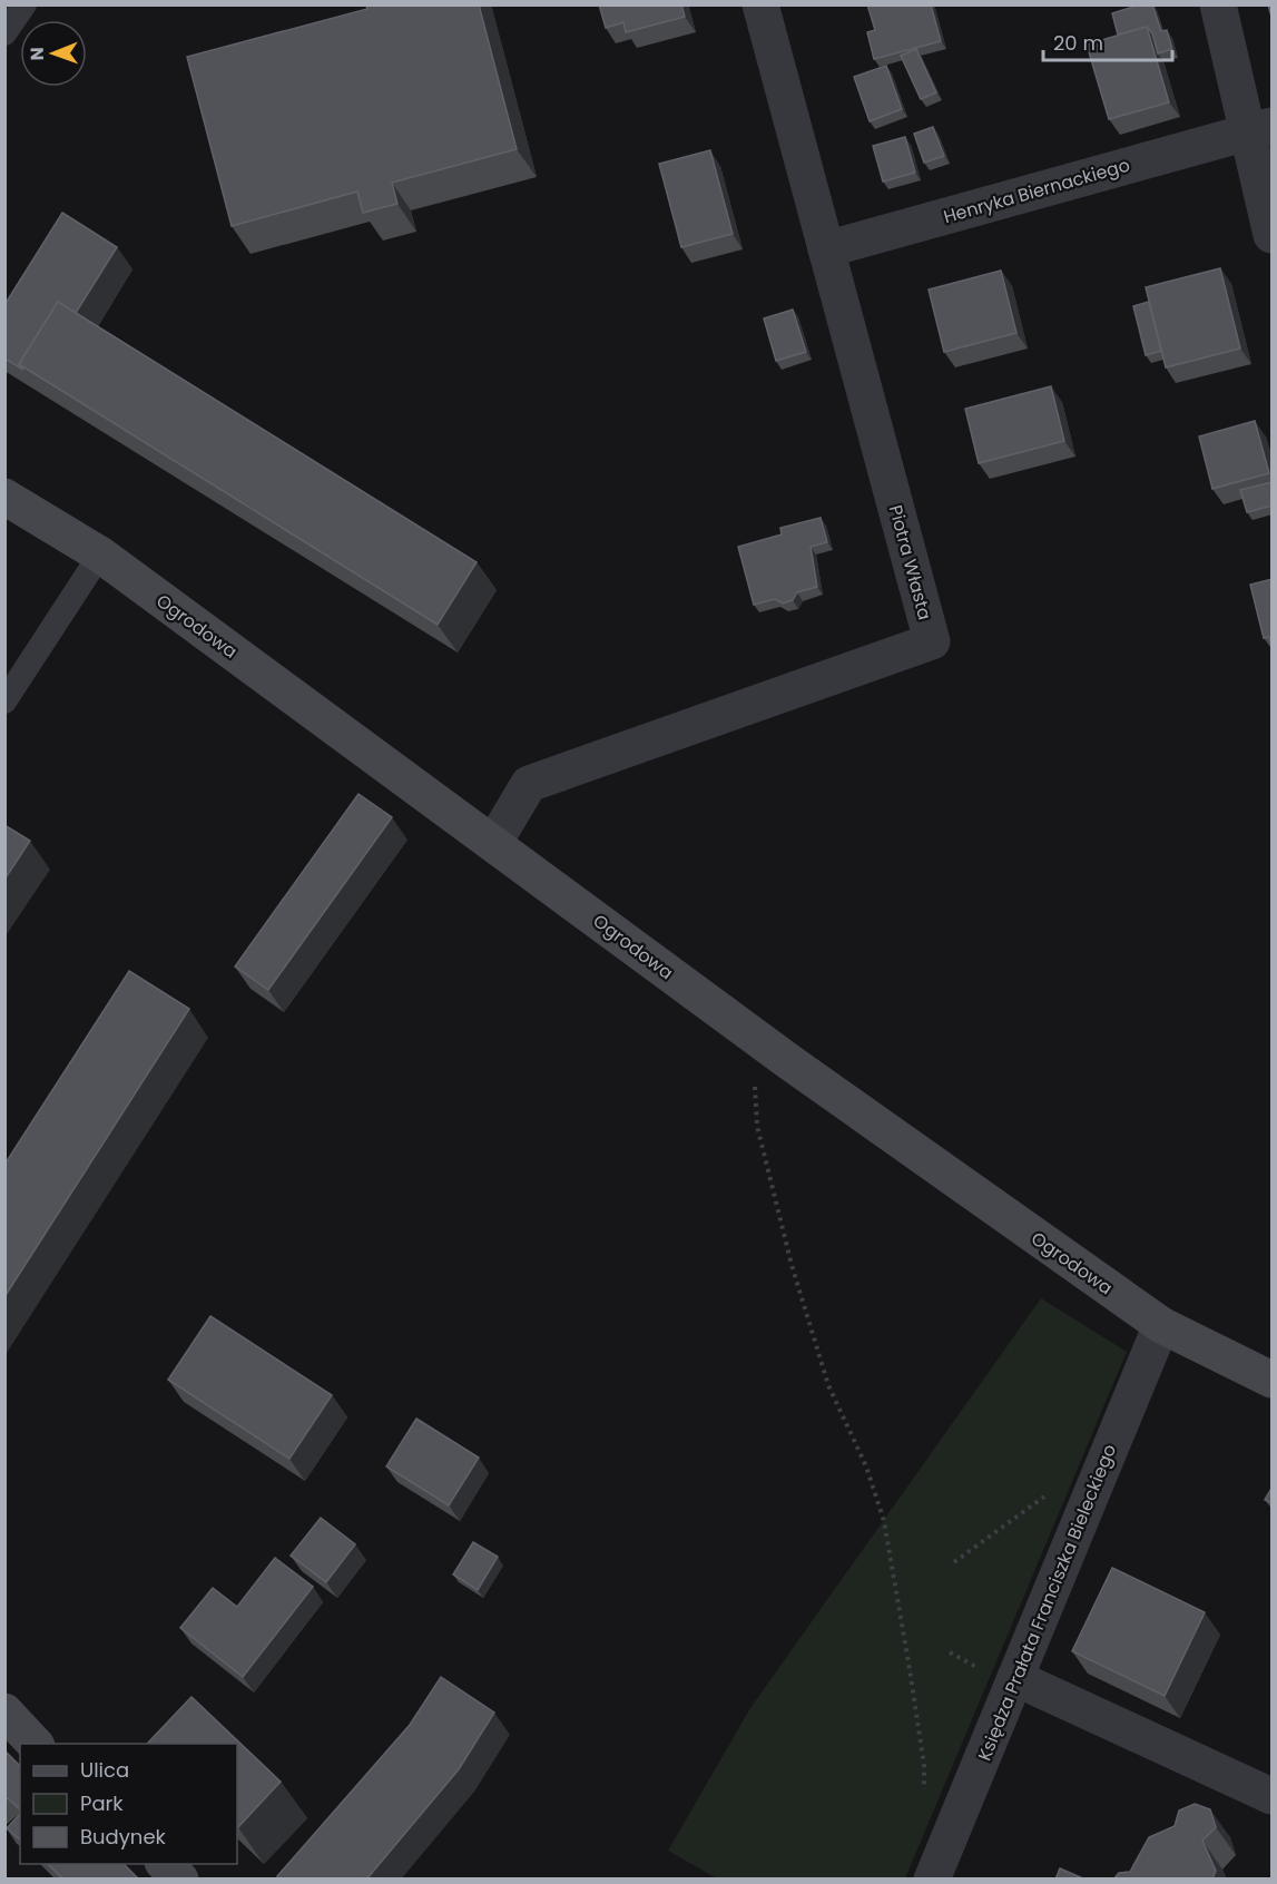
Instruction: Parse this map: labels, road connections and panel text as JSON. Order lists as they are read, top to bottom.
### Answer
{
  "streets": {
    "street": [
      "Henryka Biernackiego",
      "Piotra Własta",
      "Ogrodowa",
      "Księdza Prałata Franciszka Bieleckiego"
    ]
  },
  "crossings": [
    ["Henryka Biernackiego", "Piotra Własta"],
    ["Piotra Własta", "Ogrodowa"],
    ["Ogrodowa", "Księdza Prałata Franciszka Bieleckiego"]
  ],
  "legend": ["Ulica", "Park", "Budynek"],
  "scale_bar": "20 m",
  "north": "left"
}
